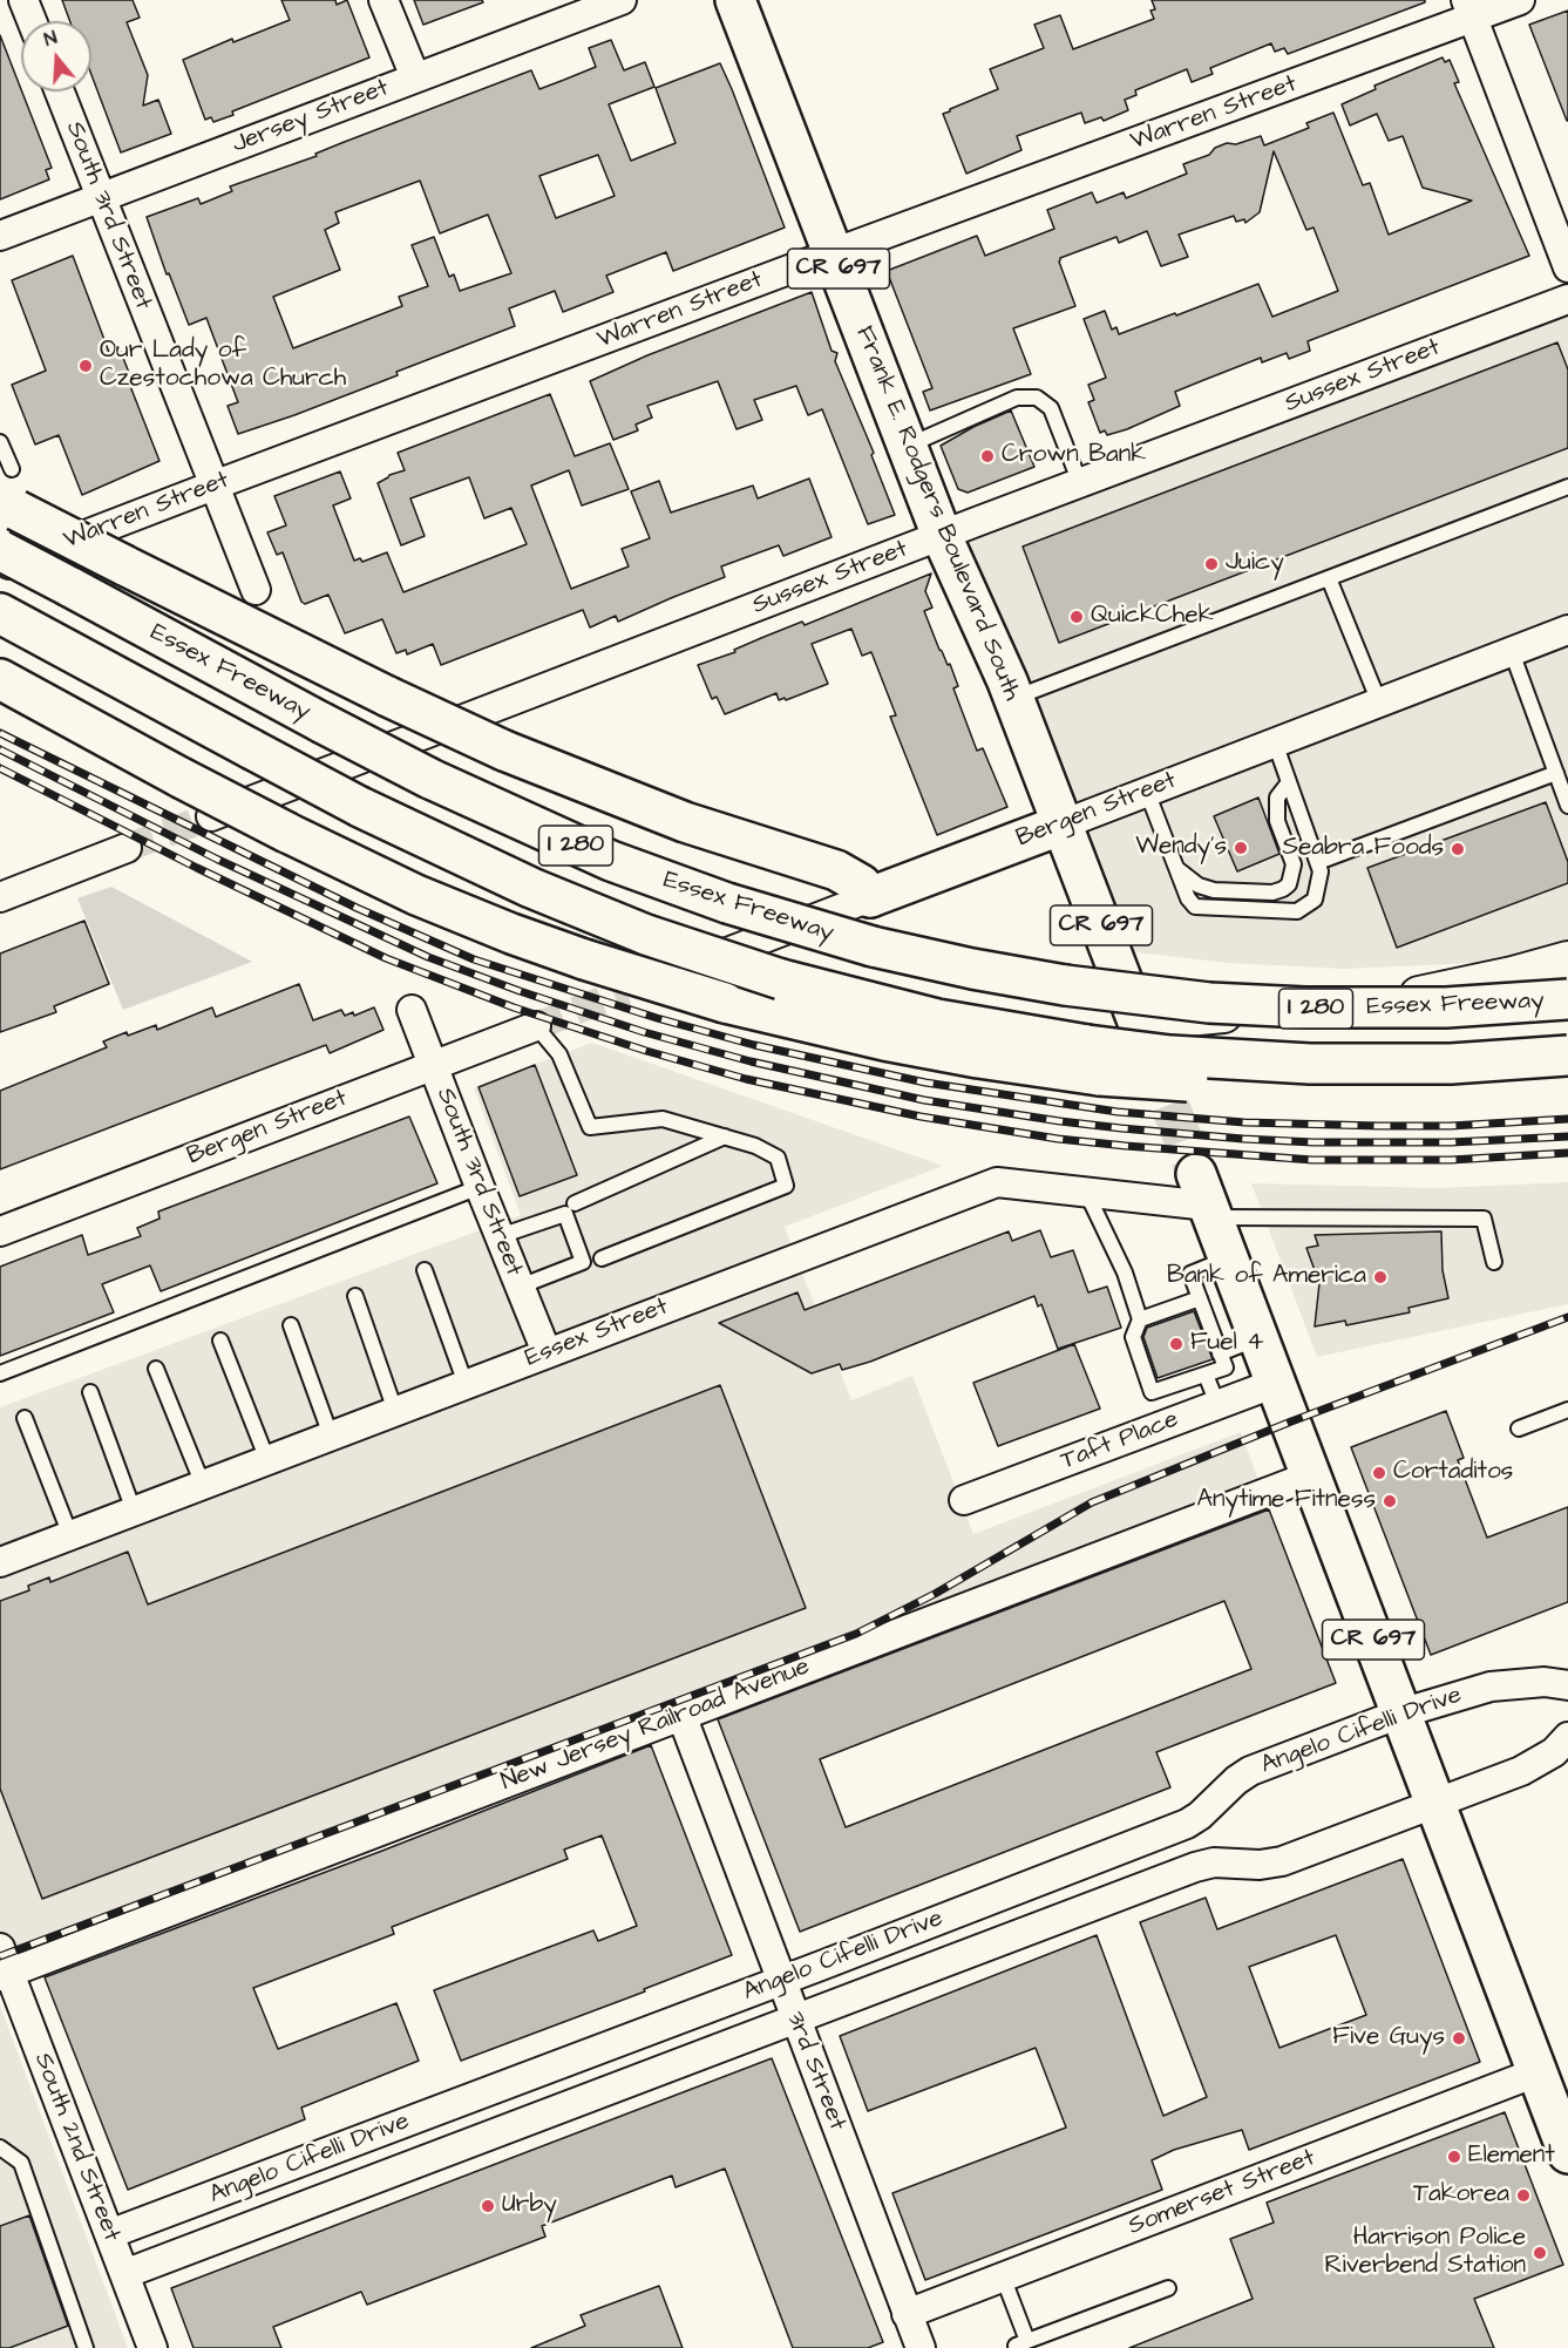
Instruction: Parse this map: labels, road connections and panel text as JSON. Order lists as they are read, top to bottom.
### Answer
{
  "streets": {
    "main road": [
      "CR 697",
      "Frank E. Rodgers Boulevard South",
      "Essex Freeway",
      "Bergen Street",
      "I 280"
    ],
    "street": [
      "Warren Street",
      "Jersey Street",
      "South 3rd Street",
      "Sussex Street",
      "Essex Street",
      "Taft Place",
      "New Jersey Railroad Avenue",
      "Angelo Cifelli Drive",
      "3rd Street",
      "South 2nd Street",
      "Somerset Street"
    ]
  },
  "crossings": [
    ["Warren Street", "South 3rd Street"],
    ["Warren Street", "Frank E. Rodgers Boulevard South"],
    ["Jersey Street", "South 3rd Street"],
    ["South 3rd Street", "Bergen Street"],
    ["South 3rd Street", "Essex Street"],
    ["CR 697", "Essex Street"],
    ["CR 697", "Taft Place"],
    ["CR 697", "New Jersey Railroad Avenue"],
    ["CR 697", "Angelo Cifelli Drive"],
    ["CR 697", "Somerset Street"],
    ["Sussex Street", "Frank E. Rodgers Boulevard South"],
    ["Frank E. Rodgers Boulevard South", "Bergen Street"],
    ["New Jersey Railroad Avenue", "3rd Street"],
    ["New Jersey Railroad Avenue", "South 2nd Street"],
    ["Angelo Cifelli Drive", "3rd Street"],
    ["Angelo Cifelli Drive", "South 2nd Street"],
    ["3rd Street", "Somerset Street"]
  ],
  "places": [
    "Our Lady of Czestochowa Church",
    "Crown Bank",
    "Juicy",
    "QuickChek",
    "Wendy's",
    "Seabra Foods",
    "Bank of America",
    "Fuel 4",
    "Cortaditos",
    "Anytime Fitness",
    "Five Guys",
    "Element",
    "Takorea",
    "Urby",
    "Harrison Police Riverbend Station"
  ],
  "north": "top"
}
